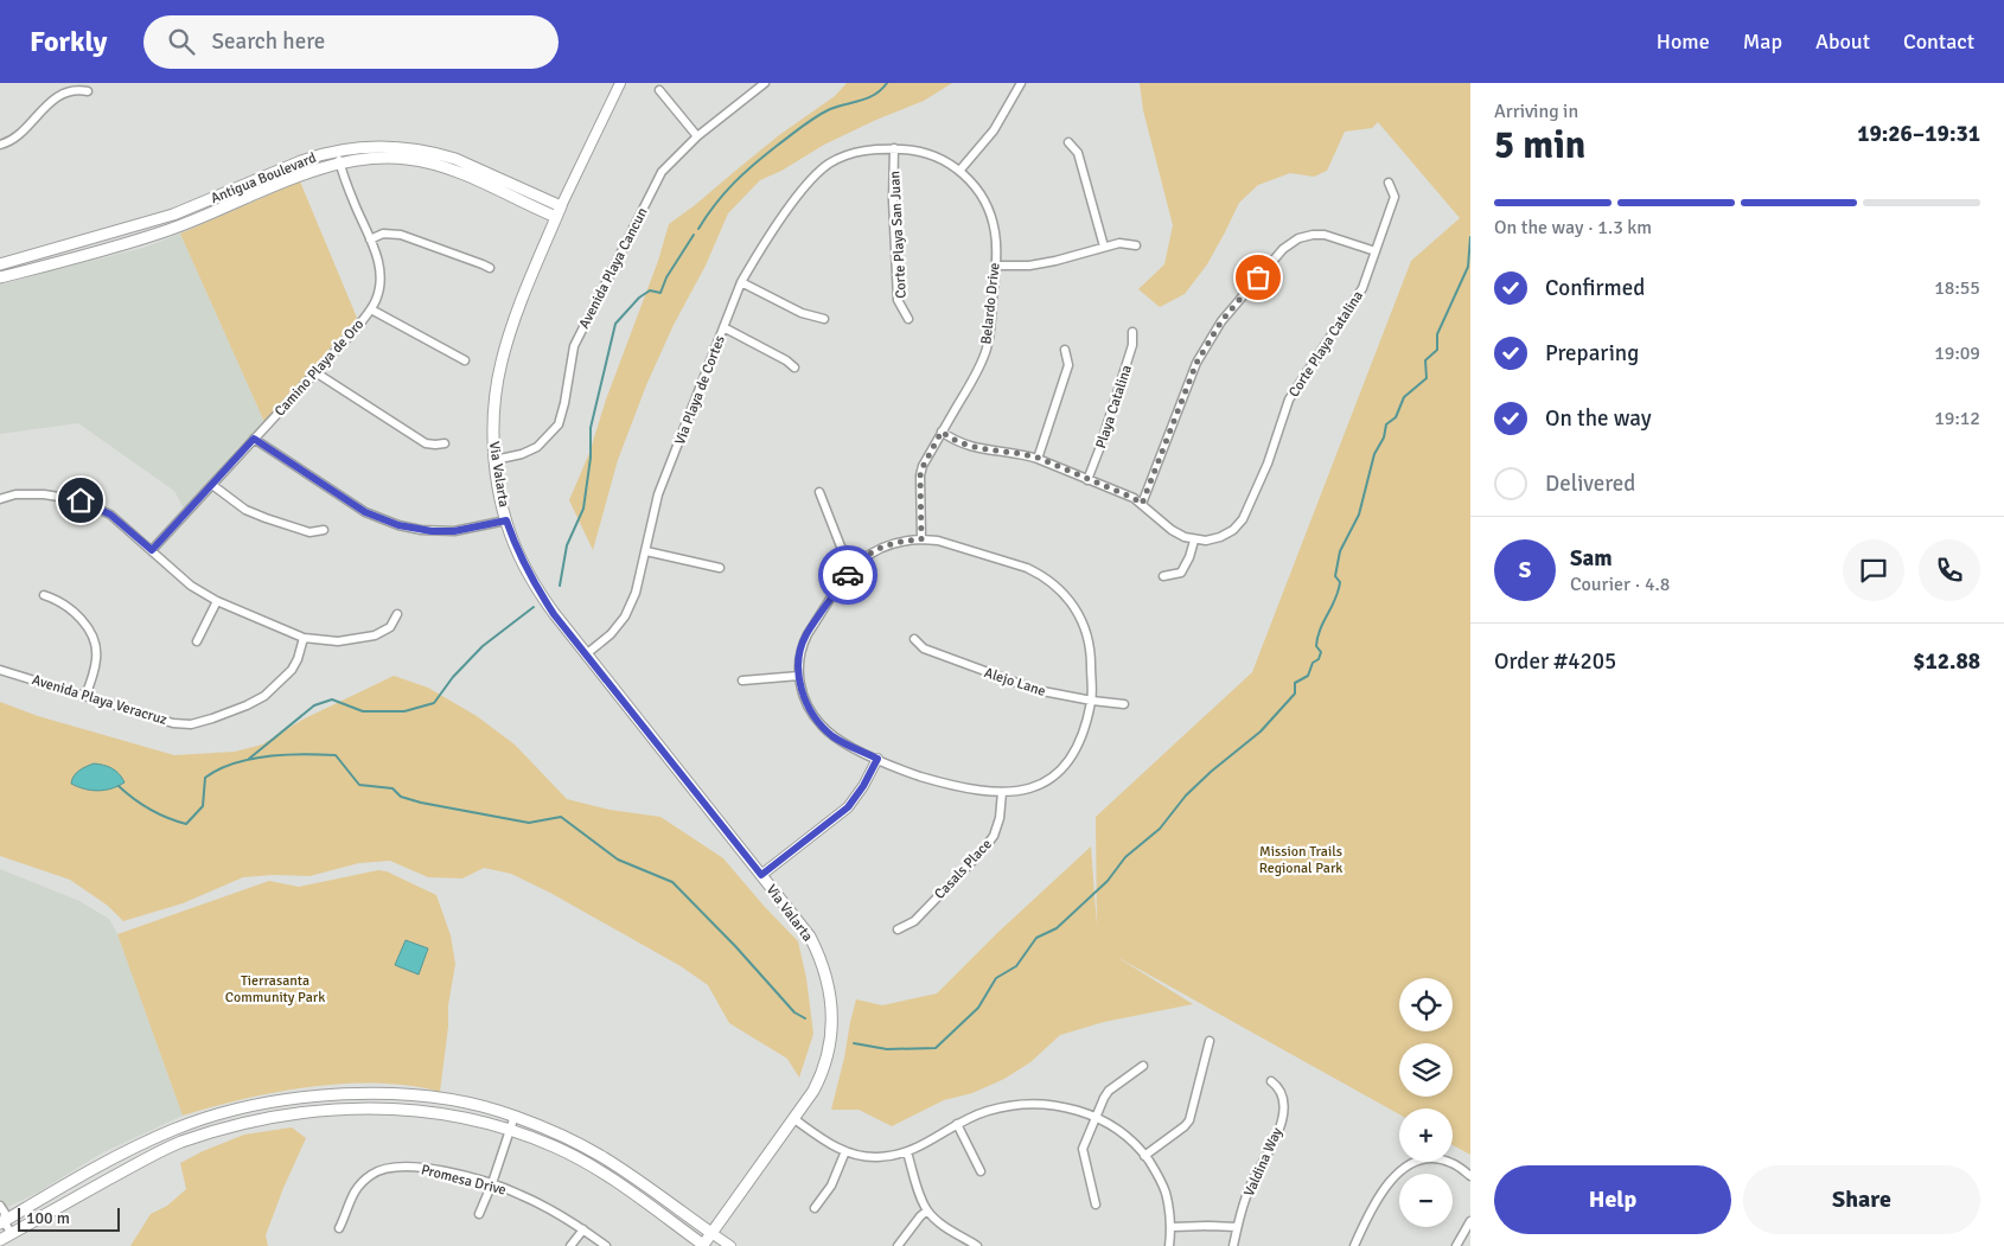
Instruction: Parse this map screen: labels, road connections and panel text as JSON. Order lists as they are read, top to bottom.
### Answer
{
  "streets": {
    "main road": ["Antigua Boulevard", "Via Valarta"],
    "street": [
      "Corte Playa San Juan",
      "Avenida Playa Cancun",
      "Belardo Drive",
      "Corte Playa Catalina",
      "Camino Playa de Oro",
      "Via Playa de Cortes",
      "Playa Catalina",
      "Alejo Lane",
      "Avenida Playa Veracruz",
      "Casals Place",
      "Valdina Way",
      "Promesa Drive"
    ]
  },
  "crossings": [
    ["Antigua Boulevard", "Camino Playa de Oro"],
    ["Antigua Boulevard", "Via Valarta"],
    ["Corte Playa San Juan", "Belardo Drive"],
    ["Avenida Playa Cancun", "Via Valarta"],
    ["Belardo Drive", "Via Playa de Cortes"],
    ["Via Playa de Cortes", "Via Valarta"]
  ],
  "parks": ["Mission Trails Regional Park", "Tierrasanta Community Park"],
  "scale_bar": "100 m",
  "page": {
    "header": "Forkly",
    "search": "Search here",
    "nav": [
      "Home",
      "Map",
      "About",
      "Contact"
    ],
    "heading": ["5 min", "Arriving in", "19:26–19:31"],
    "panel": [
      "Sam",
      "Courier · 4.8",
      "Order #4205",
      "$12.88"
    ],
    "bar": "On the way · 1.3 km",
    "list": [
      ["Confirmed", "18:55"],
      ["Preparing", "19:09"],
      ["On the way", "19:12"],
      "Delivered"
    ],
    "round": "S",
    "map_buttons": ["+", "−"],
    "buttons": ["Help", "Share"],
    "scale": "100 m"
  }
}
